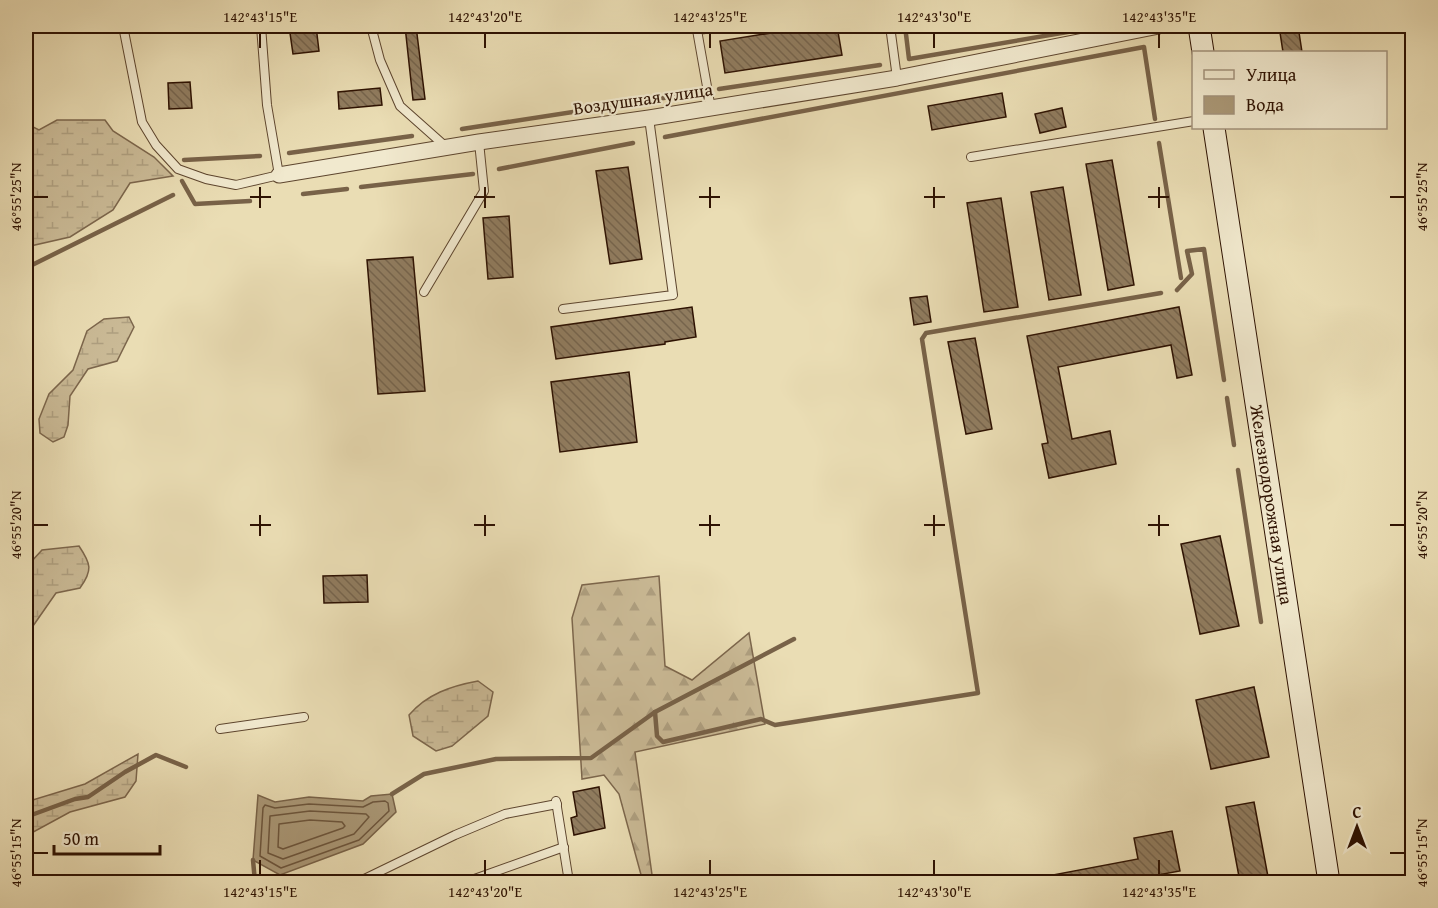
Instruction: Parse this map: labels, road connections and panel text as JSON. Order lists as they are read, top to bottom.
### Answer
{
  "streets": {
    "main road": ["Железнодорожная улица"],
    "street": ["Воздушная улица"]
  },
  "legend": ["Улица", "Вода"],
  "scale_bar": "50 m",
  "north": "top",
  "coordinates": [
    "142°43'15\"E",
    "142°43'20\"E",
    "142°43'25\"E",
    "142°43'30\"E",
    "142°43'35\"E",
    "46°55'25\"N",
    "46°55'20\"N",
    "46°55'15\"N"
  ]
}
